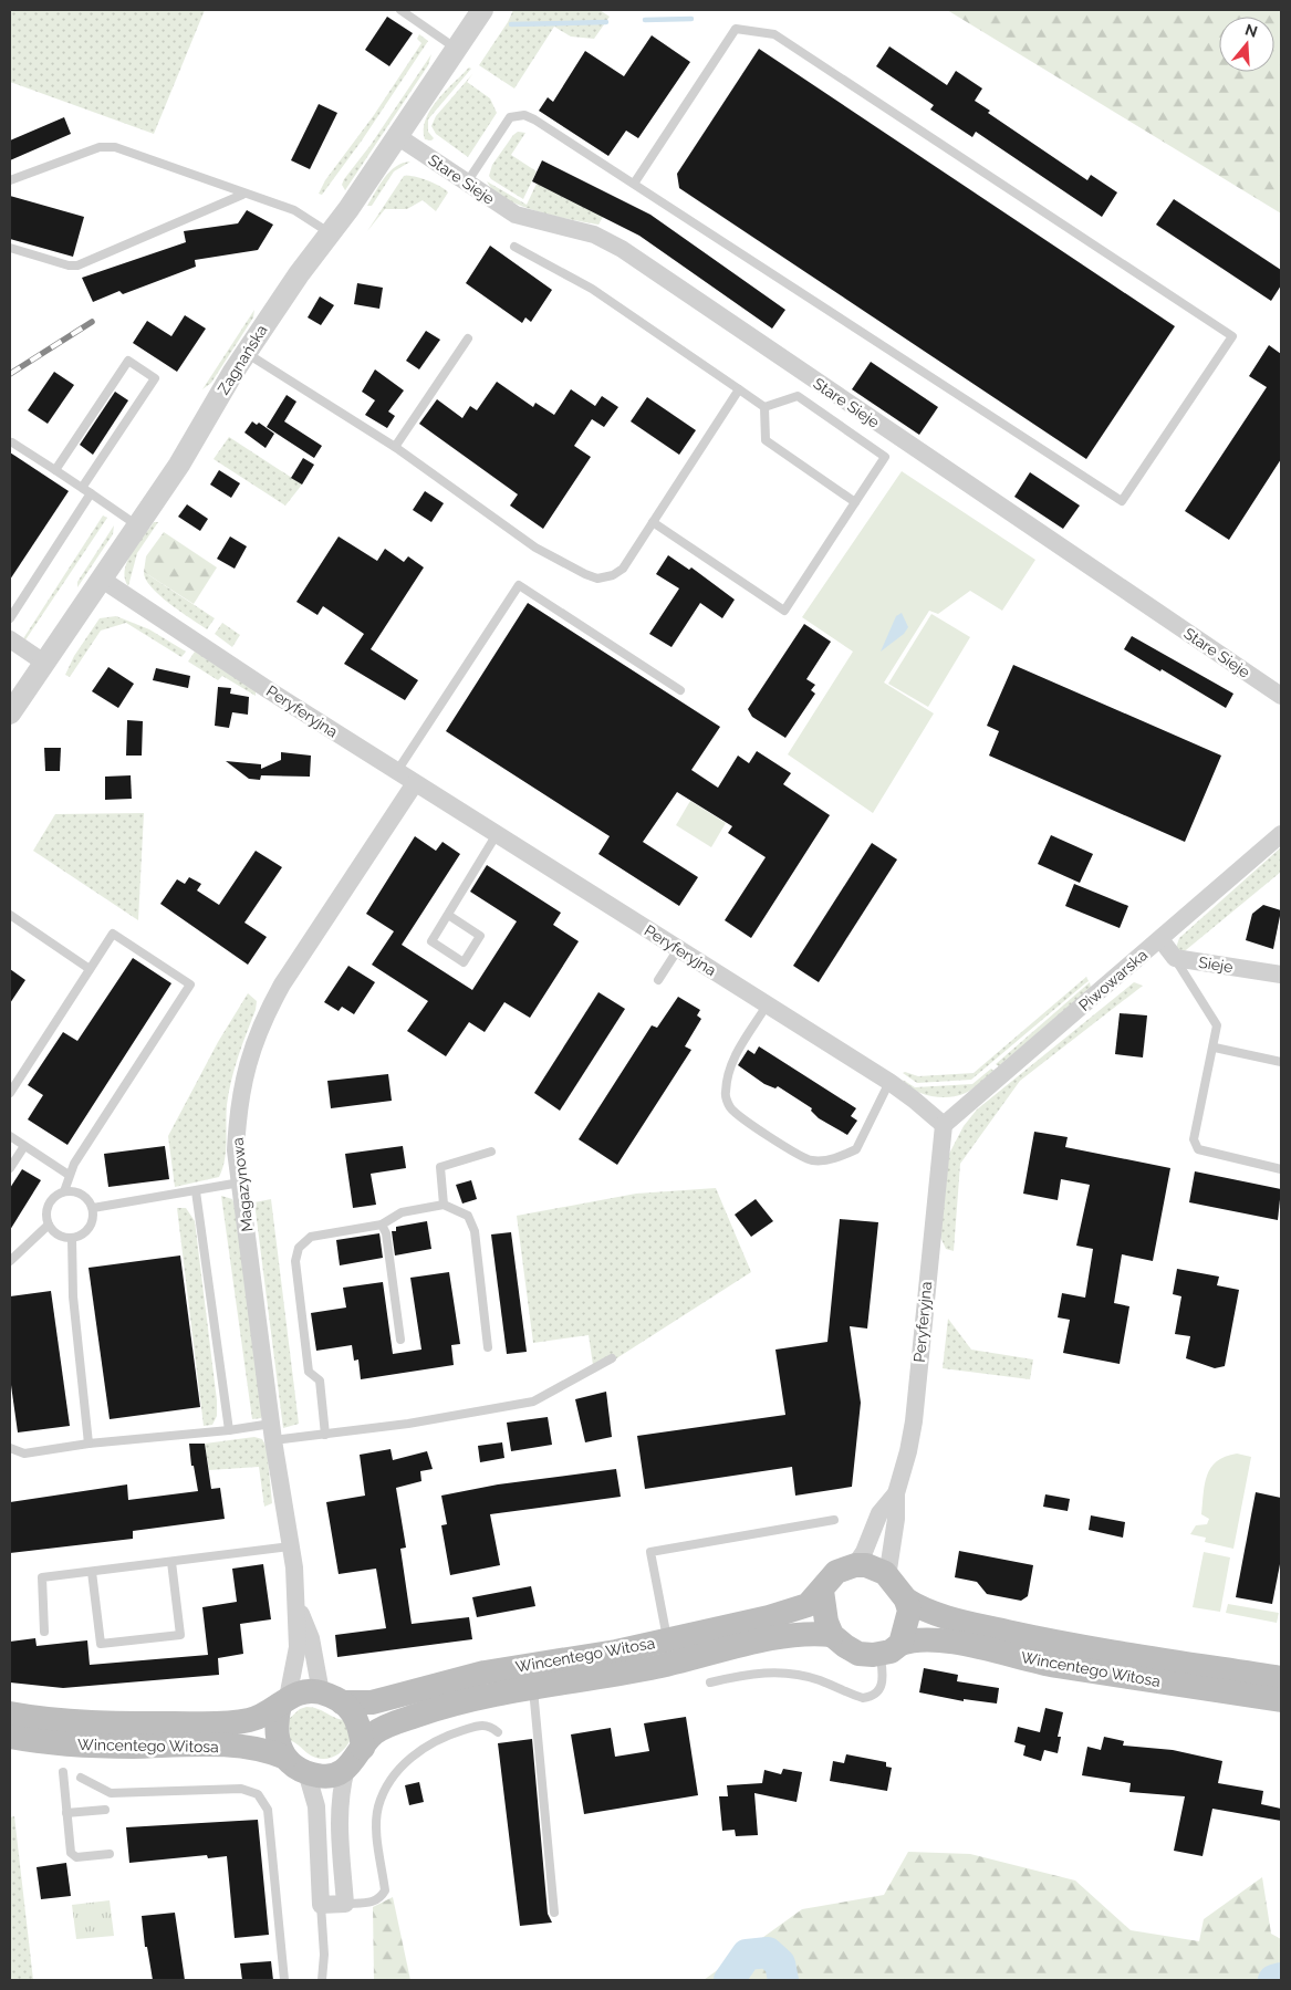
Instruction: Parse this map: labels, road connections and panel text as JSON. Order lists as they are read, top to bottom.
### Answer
{
  "streets": {
    "main road": ["Wincentego Witosa"],
    "street": [
      "Stare Sieje",
      "Zagnańska",
      "Peryferyjna",
      "Sieje",
      "Piwowarska",
      "Magazynowa"
    ]
  },
  "crossings": [
    ["Stare Sieje", "Zagnańska"],
    ["Zagnańska", "Peryferyjna"],
    ["Peryferyjna", "Piwowarska"],
    ["Peryferyjna", "Magazynowa"],
    ["Peryferyjna", "Wincentego Witosa"],
    ["Magazynowa", "Wincentego Witosa"]
  ],
  "north": "top"
}
